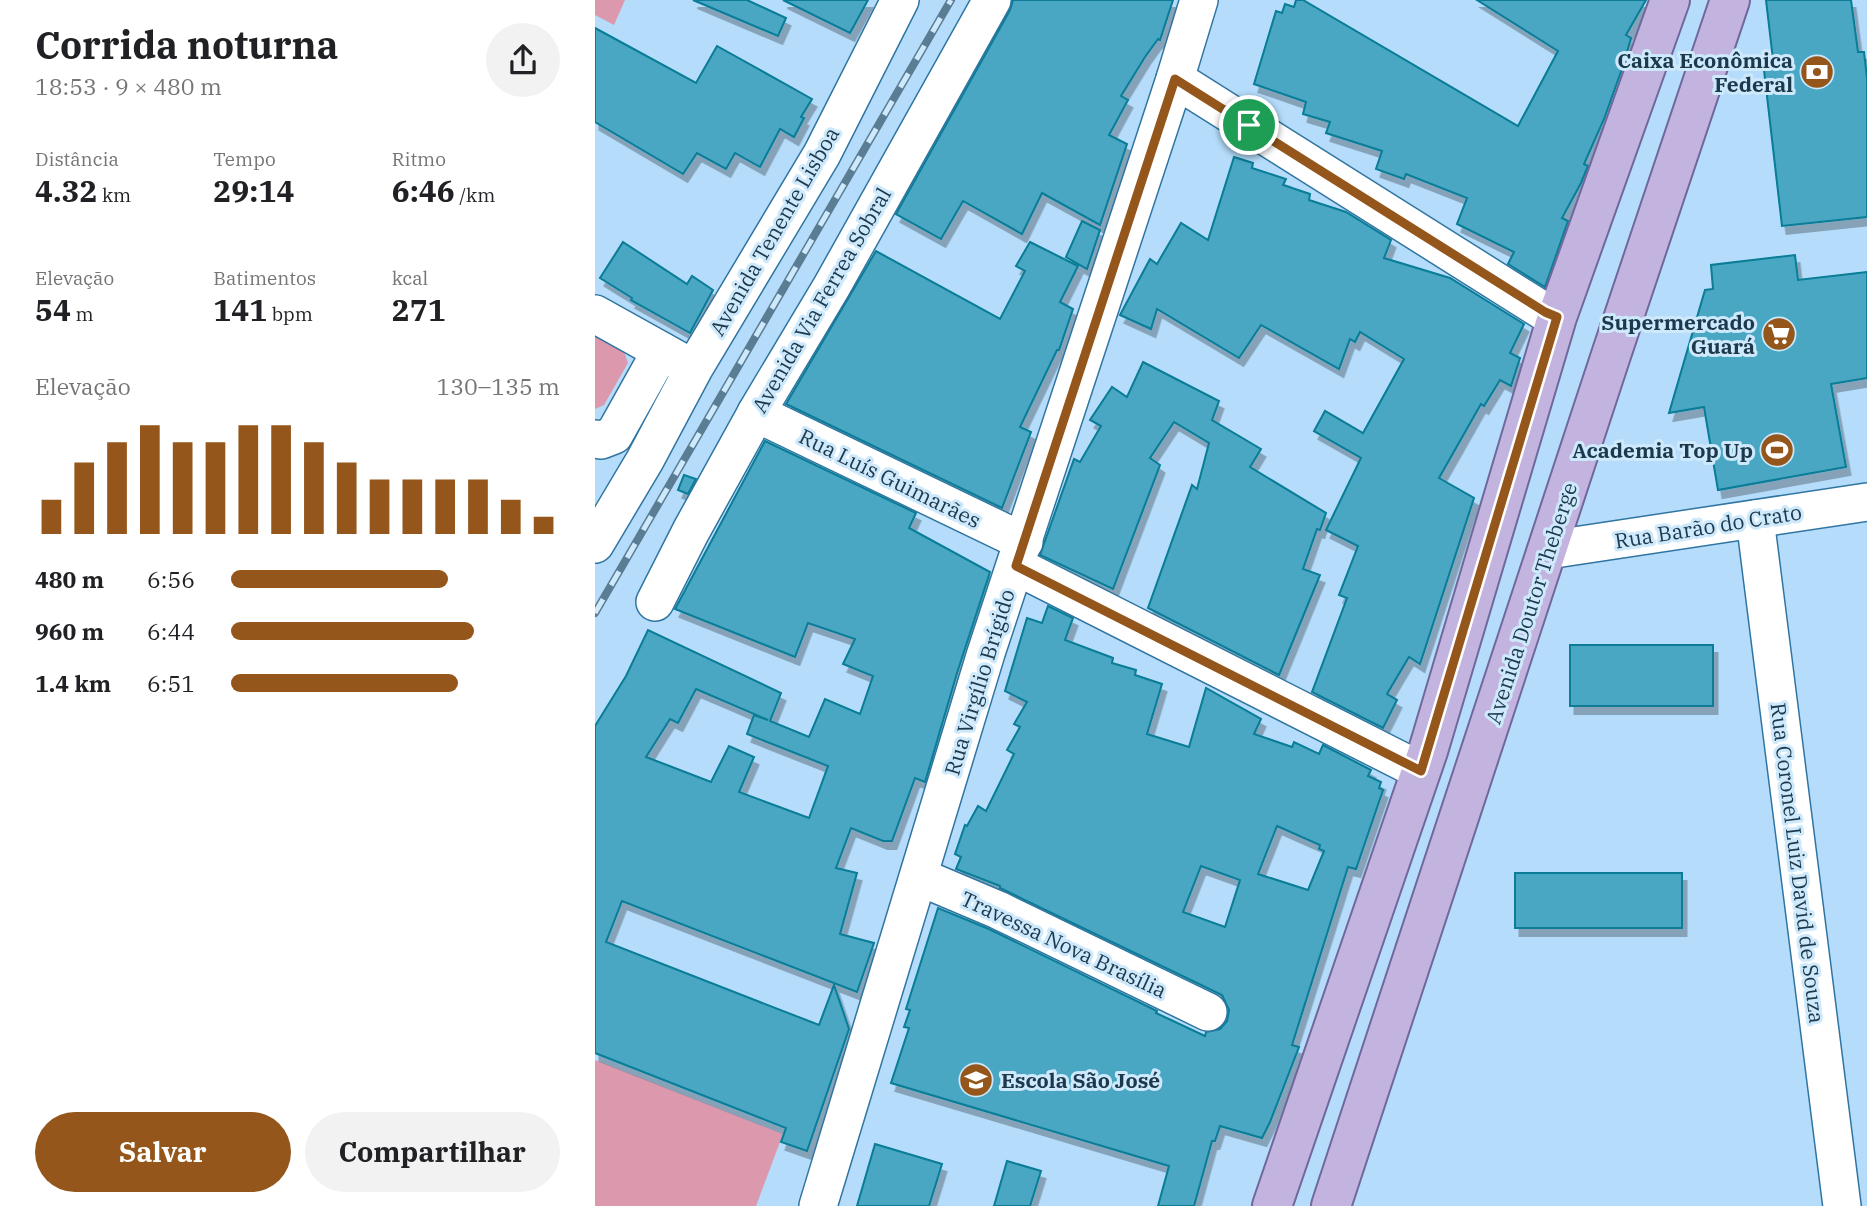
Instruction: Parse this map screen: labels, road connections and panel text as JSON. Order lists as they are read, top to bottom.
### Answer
{
  "streets": {
    "main road": ["Avenida Doutor Theberge"],
    "street": [
      "Avenida Tenente Lisboa",
      "Avenida Via Ferrea Sobral",
      "Rua Luís Guimarães",
      "Rua Barão do Crato",
      "Rua Virgílio Brígido",
      "Rua Coronel Luiz David de Souza",
      "Travessa Nova Brasília"
    ]
  },
  "crossings": [
    ["Avenida Via Ferrea Sobral", "Rua Luís Guimarães"],
    ["Rua Luís Guimarães", "Rua Virgílio Brígido"],
    ["Rua Barão do Crato", "Avenida Doutor Theberge"],
    ["Rua Barão do Crato", "Rua Coronel Luiz David de Souza"],
    ["Rua Virgílio Brígido", "Travessa Nova Brasília"]
  ],
  "places": {
    "bank": ["Caixa Econômica Federal"],
    "supermarket": ["Supermercado Guará"],
    "sports": ["Academia Top Up"],
    "school or university": ["Escola São José"]
  },
  "page": {
    "heading": ["Corrida noturna", "18:53 · 9 × 480 m"],
    "stats": [
      ["Distância", "4.32 km"],
      ["Tempo", "29:14"],
      ["Ritmo", "6:46 /km"],
      ["Elevação", "54 m"],
      ["Batimentos", "141 bpm"],
      ["kcal", "271"]
    ],
    "chart": ["Elevação", "130–135 m"],
    "list": [
      {
        "name": "480 m",
        "note": "6:56"
      },
      {
        "name": "960 m",
        "note": "6:44"
      },
      {
        "name": "1.4 km",
        "note": "6:51"
      }
    ],
    "buttons": ["Salvar", "Compartilhar"]
  }
}
